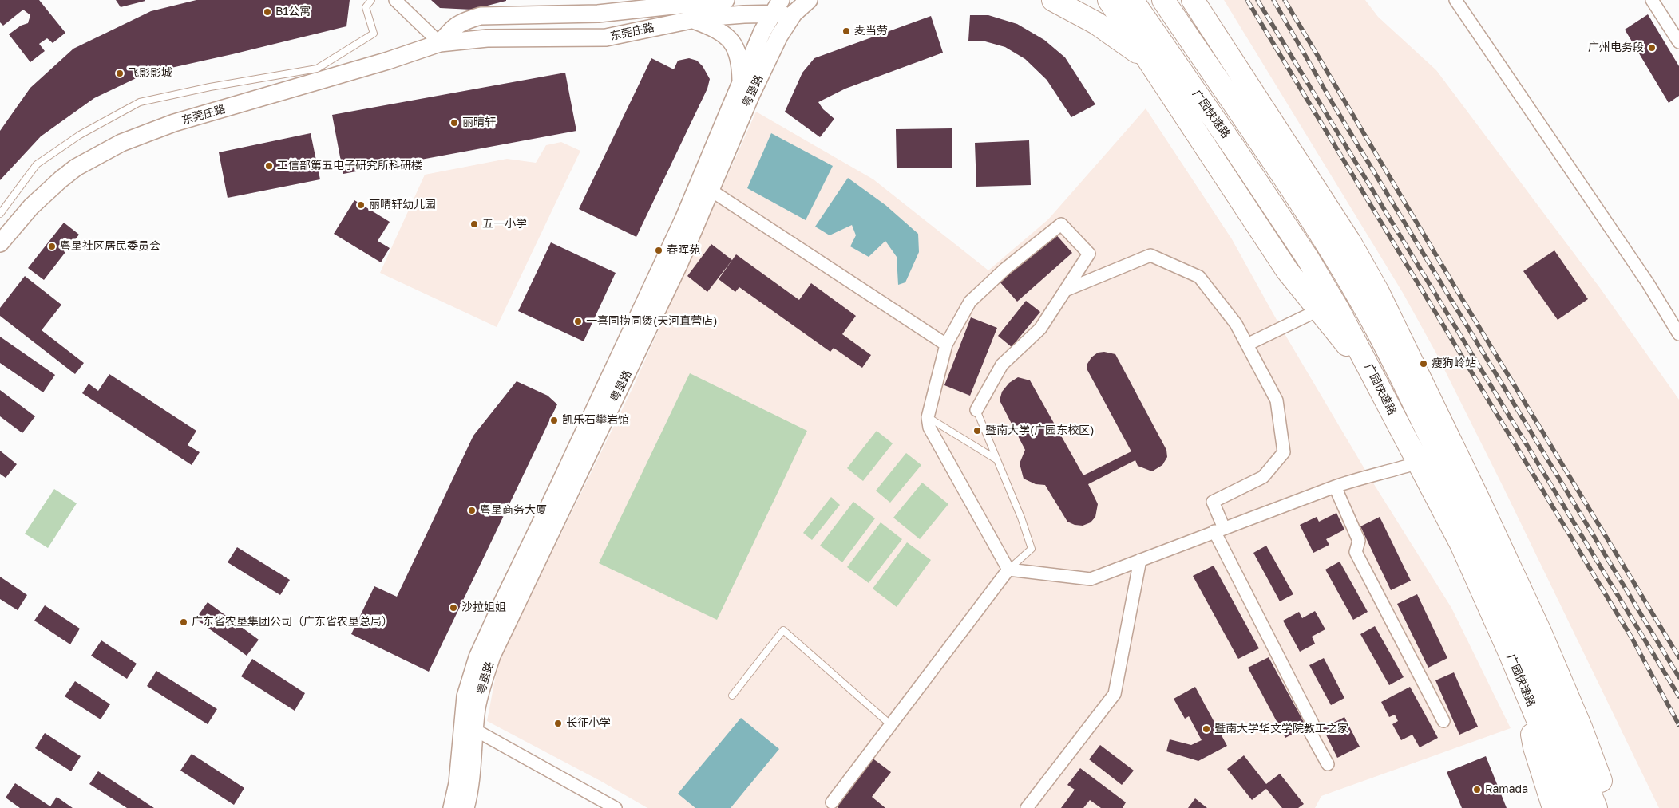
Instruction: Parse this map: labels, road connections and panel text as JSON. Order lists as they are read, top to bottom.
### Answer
{
  "streets": {
    "highway": ["广园快速路"],
    "main road": ["东莞庄路", "粤垦路"]
  },
  "crossings": [
    ["东莞庄路", "粤垦路"]
  ],
  "places": [
    "B1公寓",
    "麦当劳",
    "广州电务段",
    "飞影影城",
    "丽晴轩",
    "工信部第五电子研究所科研楼",
    "丽晴轩幼儿园",
    "五一小学",
    "粤垦社区居民委员会",
    "春晖苑",
    "一喜同捞同煲(天河直营店)",
    "瘦狗岭站",
    "凯乐石攀岩馆",
    "暨南大学(广园东校区)",
    "粤垦商务大厦",
    "沙拉姐姐",
    "广东省农垦集团公司（广东省农垦总局）",
    "长征小学",
    "暨南大学华文学院教工之家",
    "Ramada"
  ]
}
